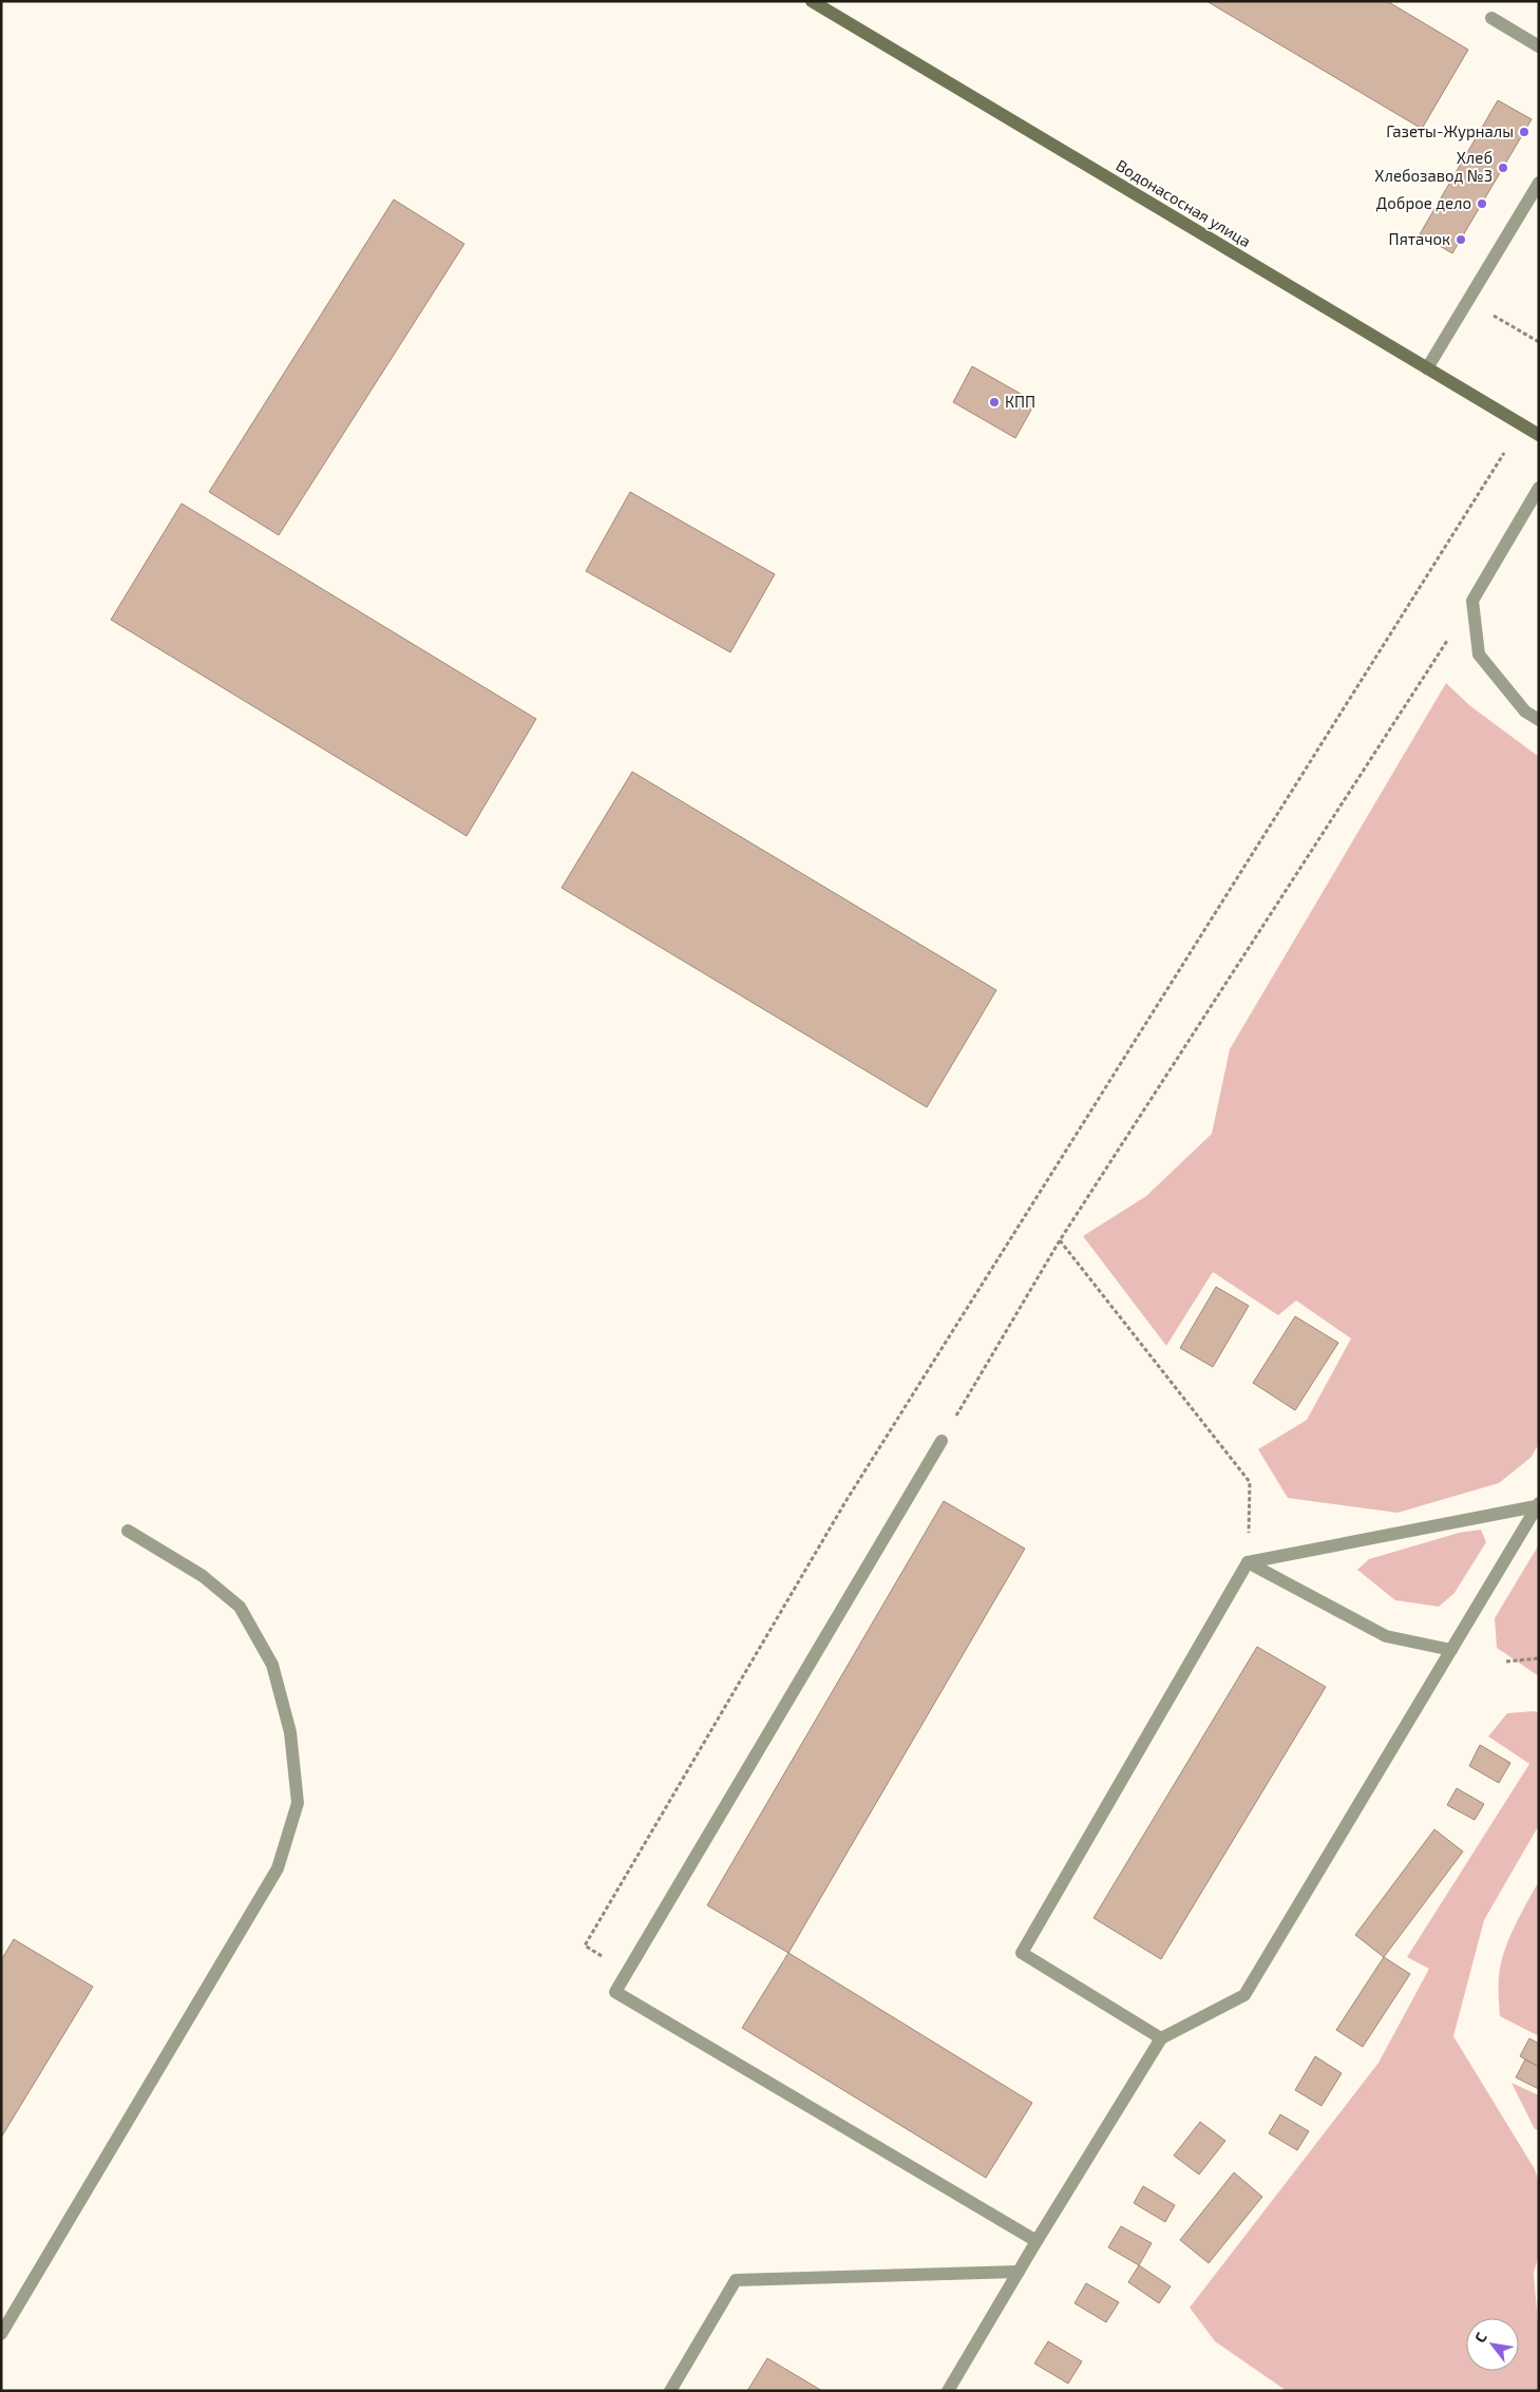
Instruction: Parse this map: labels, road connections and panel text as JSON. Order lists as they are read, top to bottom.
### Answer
{
  "streets": {
    "street": ["Водонасосная улица"]
  },
  "places": [
    "Газеты-Журналы",
    "Хлеб Хлебозавод №3",
    "Доброе дело",
    "Пятачок",
    "КПП"
  ],
  "north": "top left"
}
